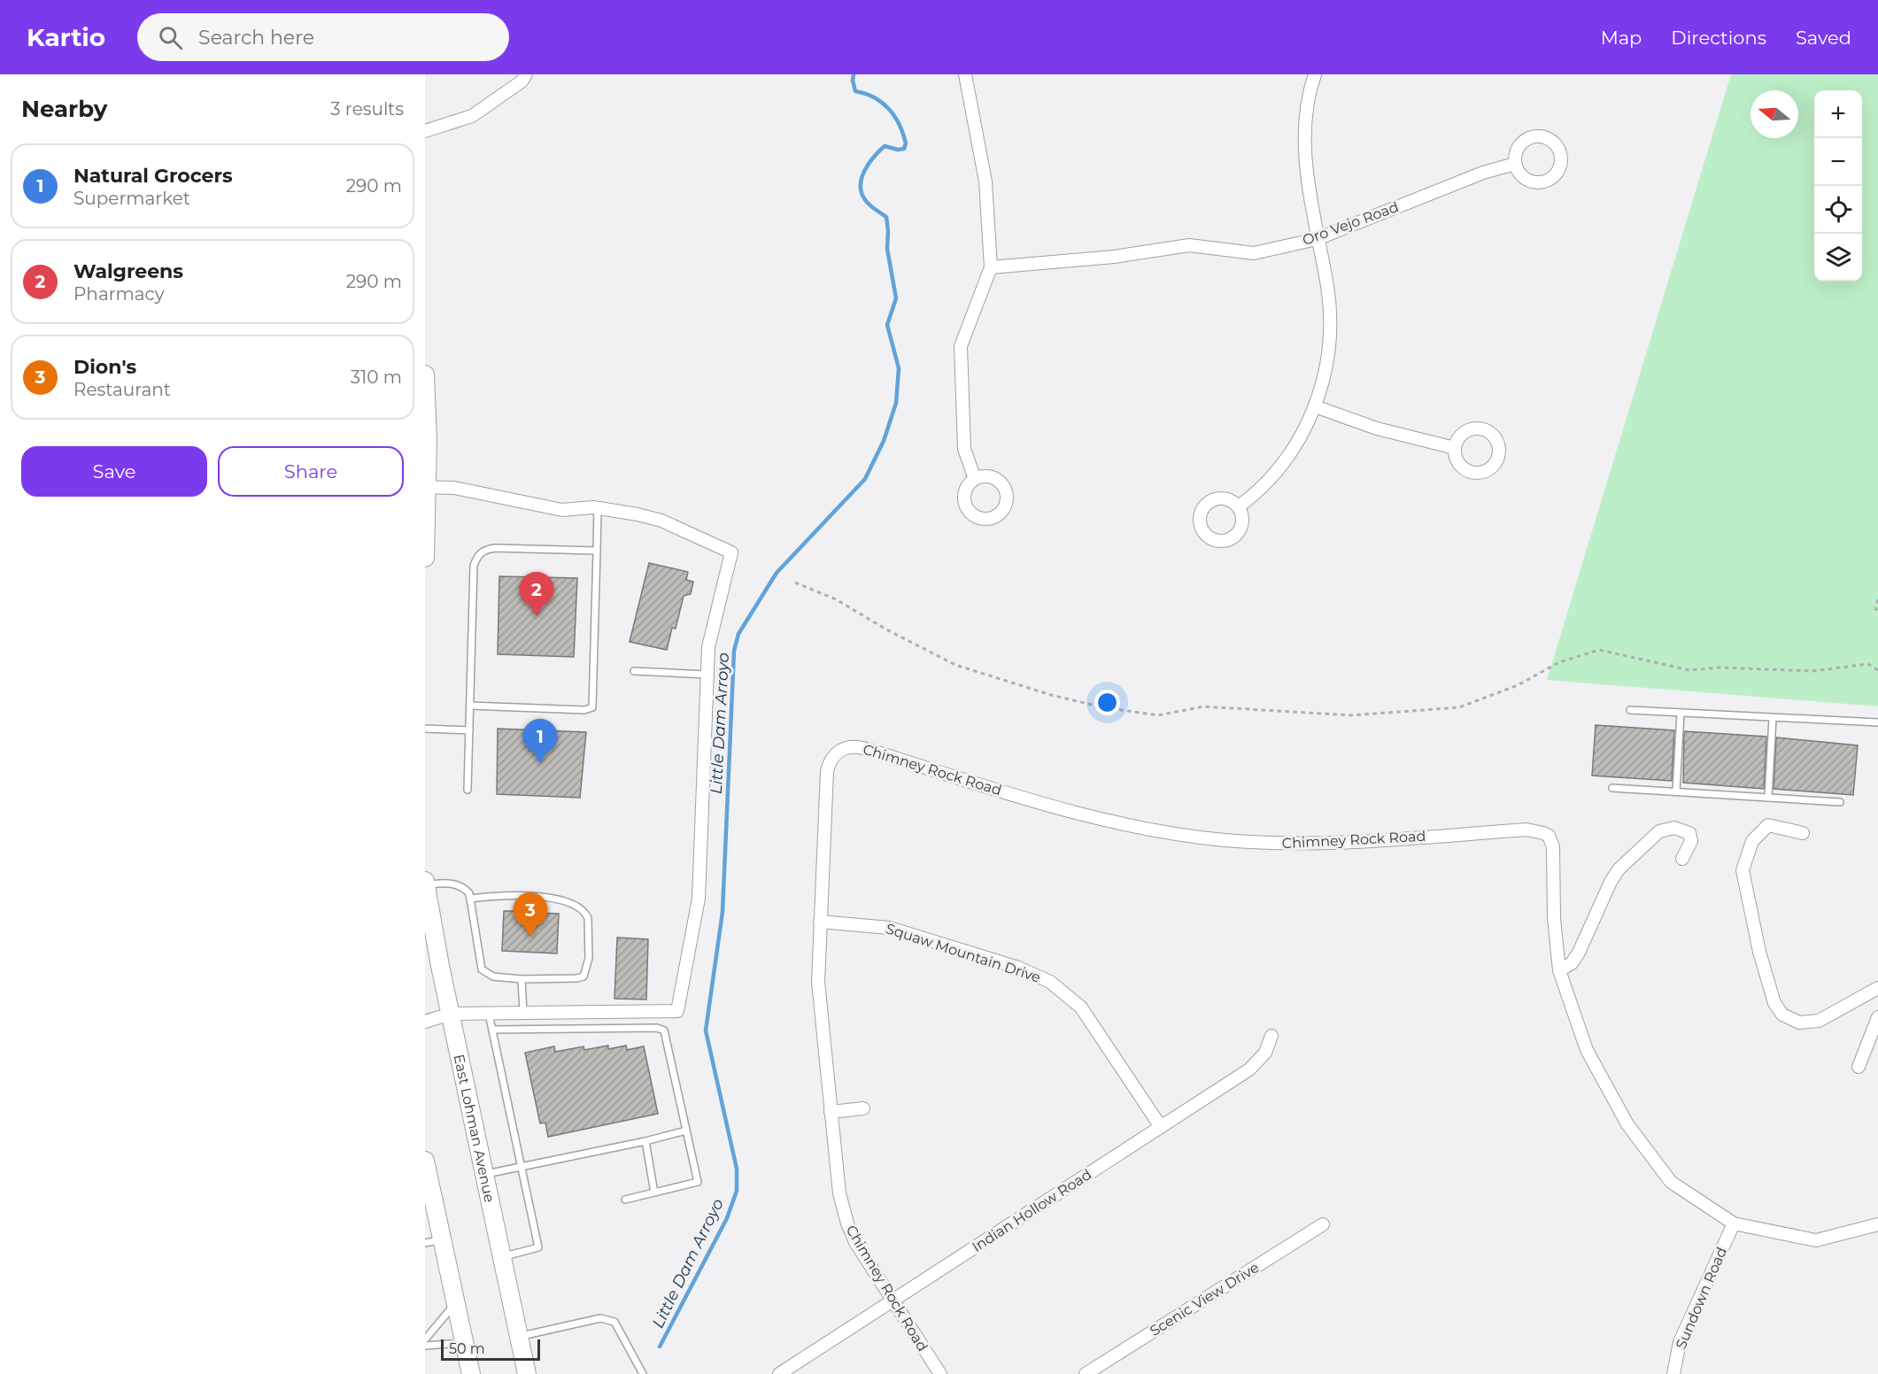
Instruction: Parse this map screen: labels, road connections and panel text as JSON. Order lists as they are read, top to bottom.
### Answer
{
  "streets": {
    "main road": ["East Lohman Avenue"],
    "street": [
      "Oro Vejo Road",
      "Chimney Rock Road",
      "Squaw Mountain Drive",
      "Indian Hollow Road",
      "Sundown Road",
      "Scenic View Drive"
    ]
  },
  "crossings": [
    ["Chimney Rock Road", "Squaw Mountain Drive"],
    ["Chimney Rock Road", "Indian Hollow Road"],
    ["Squaw Mountain Drive", "Indian Hollow Road"]
  ],
  "water": ["Little Dam Arroyo"],
  "scale_bar": "50 m",
  "north": "left",
  "page": {
    "header": "Kartio",
    "search": "Search here",
    "nav": ["Map", "Directions", "Saved"],
    "heading": ["Nearby", "3 results"],
    "map_buttons": ["+", "−"],
    "list": [
      {
        "mark": "1",
        "name": "Natural Grocers",
        "note": "Supermarket",
        "value": "290 m"
      },
      {
        "mark": "2",
        "name": "Walgreens",
        "note": "Pharmacy",
        "value": "290 m"
      },
      {
        "mark": "3",
        "name": "Dion's",
        "note": "Restaurant",
        "value": "310 m"
      }
    ],
    "buttons": ["Save", "Share"],
    "pins": ["2", "1", "3"],
    "scale": "50 m"
  }
}
